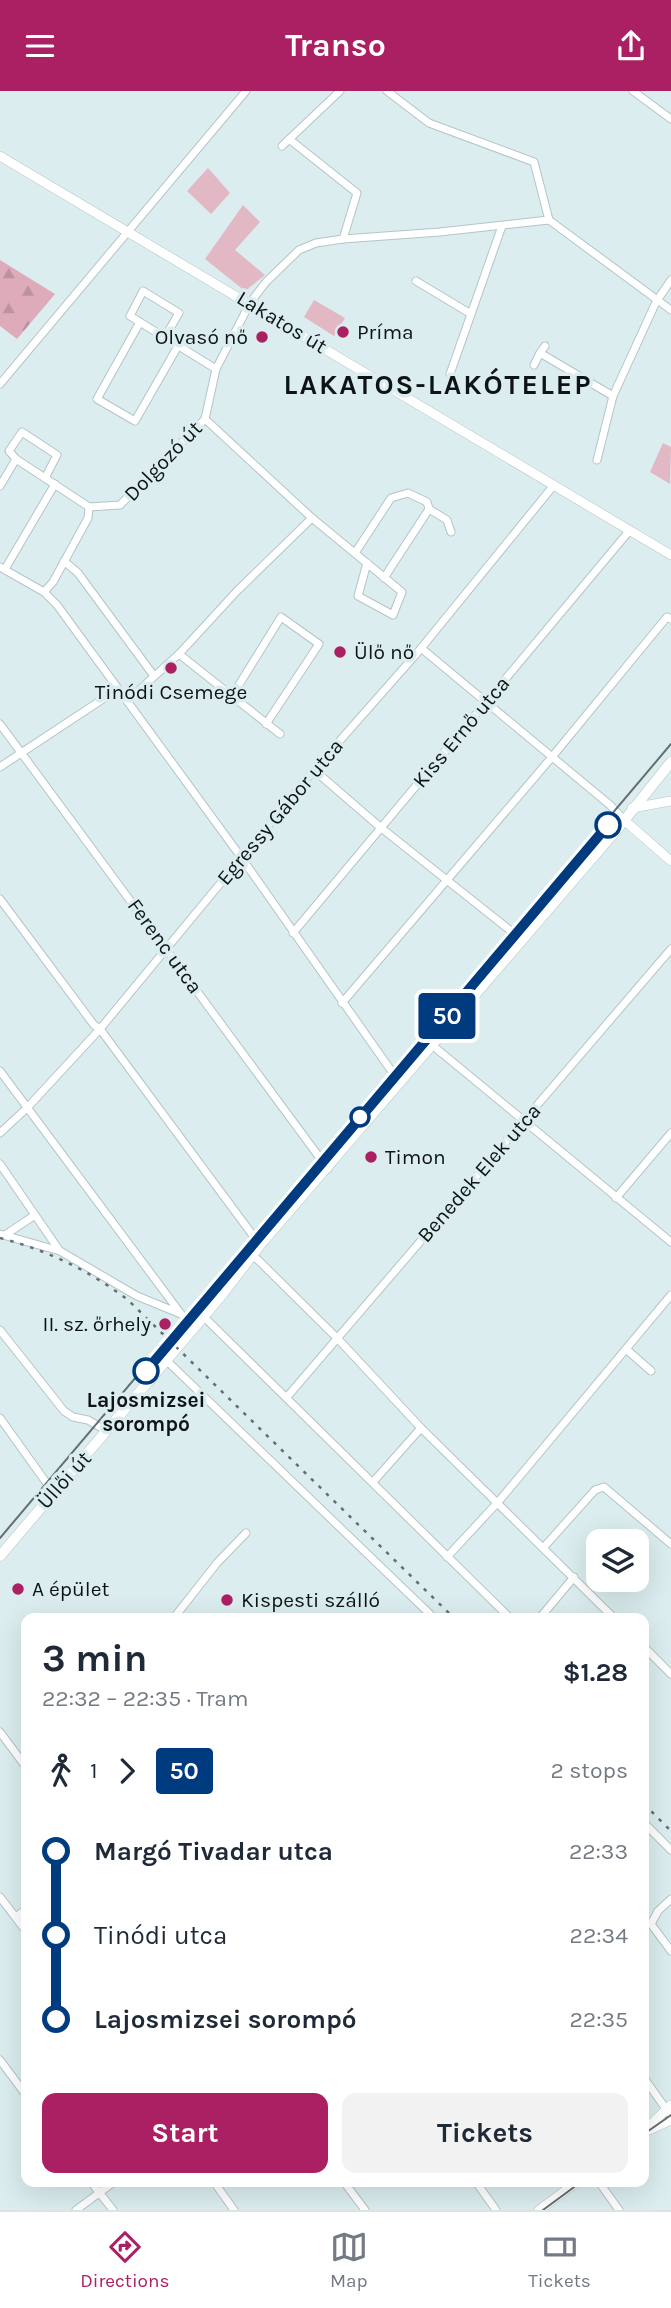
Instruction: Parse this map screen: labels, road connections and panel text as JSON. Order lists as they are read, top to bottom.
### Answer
{
  "streets": {
    "main road": ["Üllői út"],
    "street": [
      "Lakatos út",
      "Dolgozó út",
      "Kiss Ernő utca",
      "Egressy Gábor utca",
      "Ferenc utca",
      "Benedek Elek utca"
    ]
  },
  "crossings": [
    ["Lakatos út", "Dolgozó út"],
    ["Lakatos út", "Kiss Ernő utca"],
    ["Lakatos út", "Egressy Gábor utca"],
    ["Egressy Gábor utca", "Ferenc utca"],
    ["Ferenc utca", "Üllői út"]
  ],
  "districts": ["LAKATOS-LAKÓTELEP"],
  "places": [
    "Príma",
    "Olvasó nő",
    "Ülő nő",
    "Tinódi Csemege",
    "Timon",
    "II. sz. őrhely",
    "Lajosmizsei sorompó",
    "A épület",
    "Kispesti szálló"
  ],
  "lines": ["tram line 50"],
  "page": {
    "header": "Transo",
    "on_map": "50",
    "heading": ["3 min", "22:32 – 22:35 · Tram", "$1.28"],
    "legs": ["1", "50", "2 stops"],
    "list": [
      {
        "name": "Margó Tivadar utca",
        "value": "22:33"
      },
      {
        "name": "Tinódi utca",
        "value": "22:34"
      },
      {
        "name": "Lajosmizsei sorompó",
        "value": "22:35"
      }
    ],
    "buttons": ["Start", "Tickets"],
    "tabs": ["Directions", "Map", "Tickets"]
  }
}
